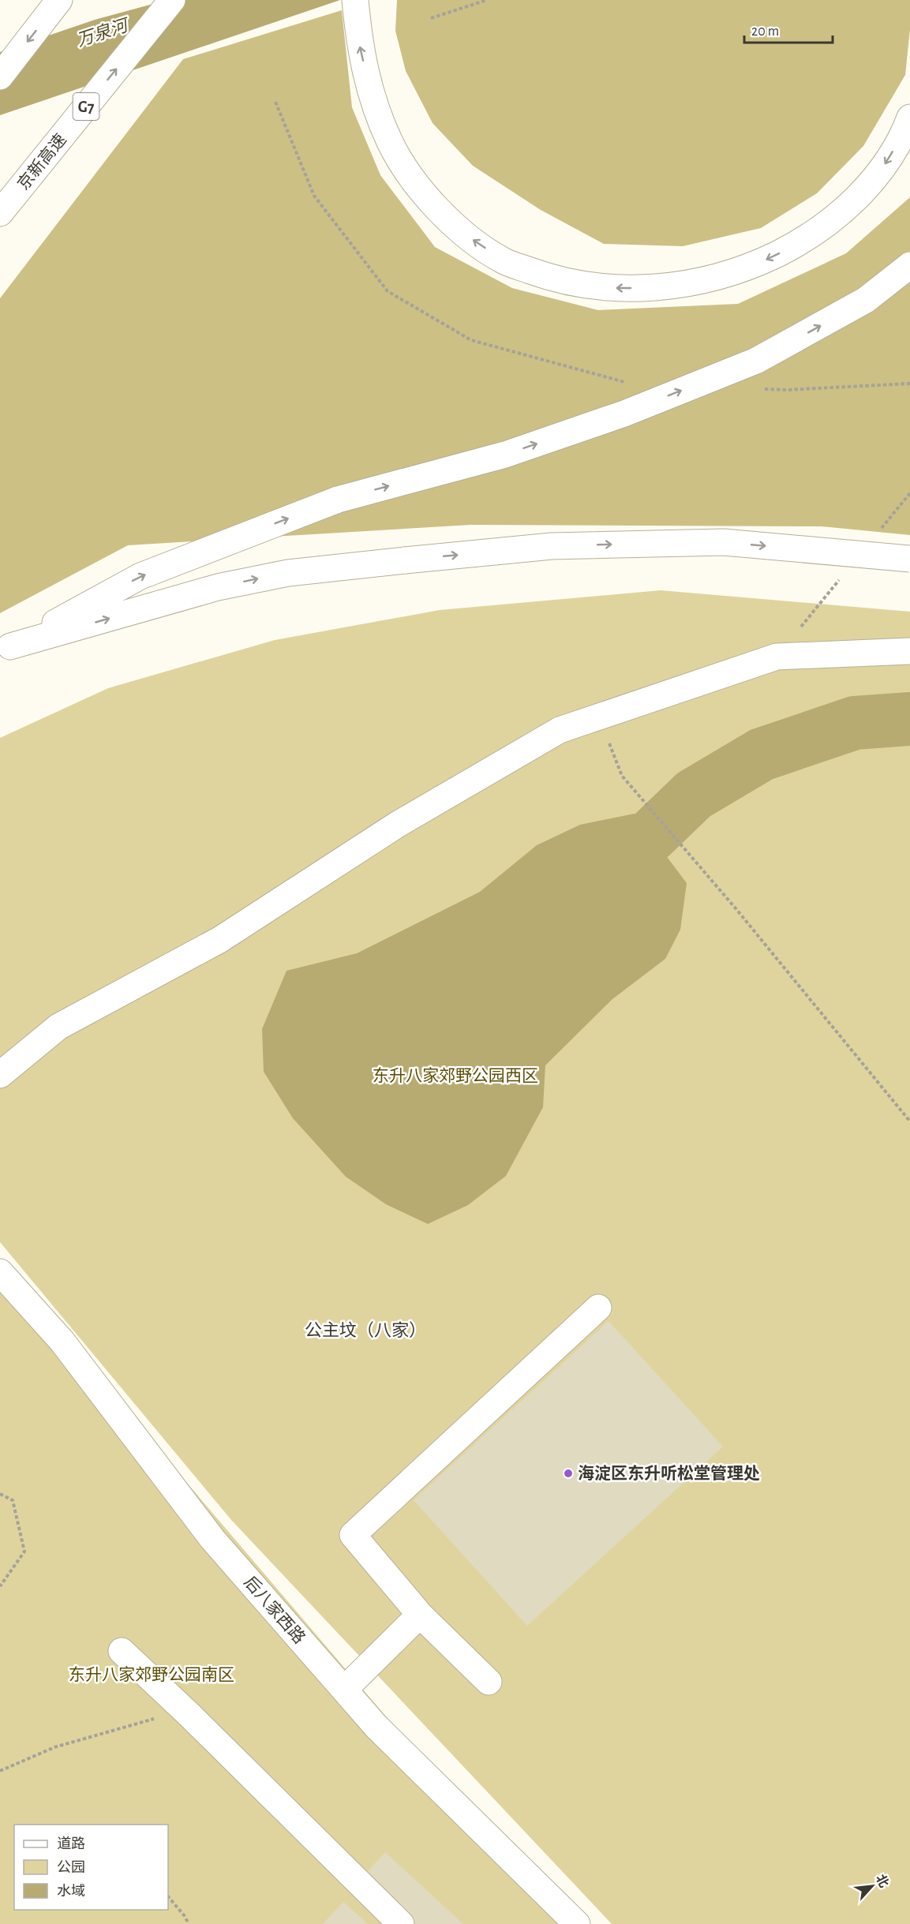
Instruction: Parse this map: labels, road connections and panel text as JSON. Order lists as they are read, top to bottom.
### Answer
{
  "streets": {
    "main road": ["G7", "京新高速", "后八家西路"]
  },
  "districts": ["公主坟（八家）"],
  "water": ["万泉河"],
  "parks": ["东升八家郊野公园西区", "东升八家郊野公园南区"],
  "places": ["海淀区东升听松堂管理处"],
  "legend": ["道路", "公园", "水域"],
  "scale_bar": "20 m",
  "north": "top right"
}
